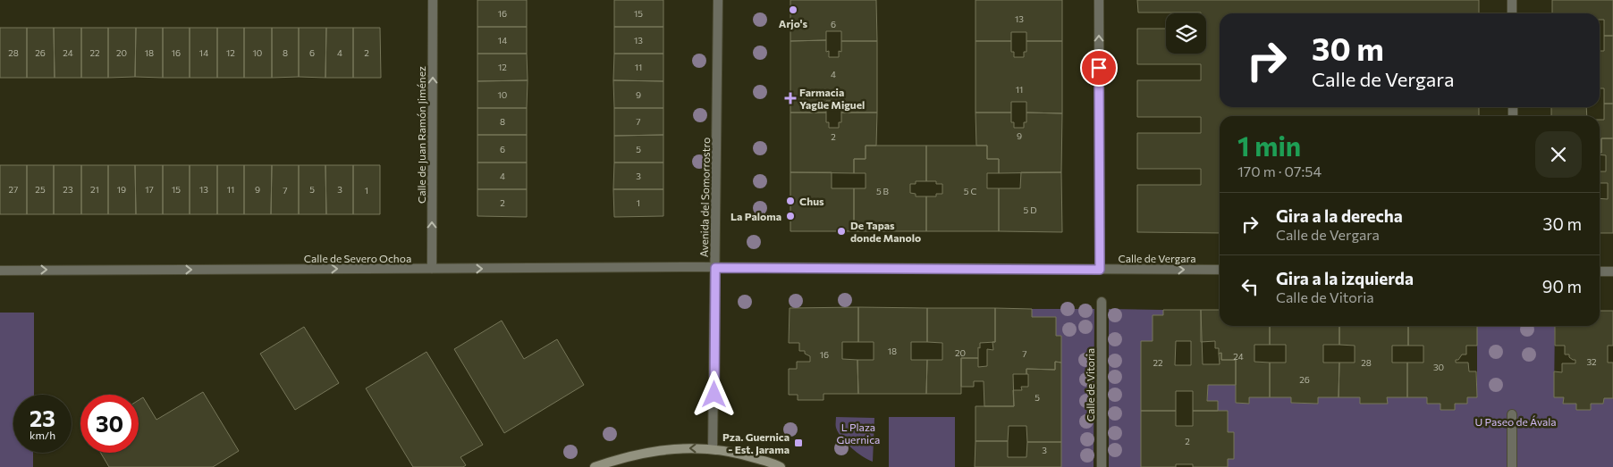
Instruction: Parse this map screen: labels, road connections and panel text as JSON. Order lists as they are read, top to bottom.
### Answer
{
  "streets": {
    "street": [
      "Calle de Juan Ramón Jiménez",
      "Avenida del Somorrostro",
      "Calle de Severo Ochoa",
      "Calle de Vergara",
      "Calle de Vitoria"
    ]
  },
  "crossings": [
    ["Calle de Juan Ramón Jiménez", "Calle de Severo Ochoa"],
    ["Avenida del Somorrostro", "Calle de Severo Ochoa"],
    ["Avenida del Somorrostro", "Calle de Vergara"],
    ["Calle de Severo Ochoa", "Calle de Vergara"]
  ],
  "one_way": ["Calle de Juan Ramón Jiménez", "Calle de Severo Ochoa"],
  "parks": ["U Paseo de Ávala", "L Plaza Guernica"],
  "places": {
    "other": [
      "Arjo's",
      "Chus",
      "La Paloma",
      "De Tapas donde Manolo"
    ],
    "health": ["Farmacia Yagüe Miguel"],
    "transit": ["Pza. Guernica - Est. Jarama"]
  },
  "house_numbers": [
    "16",
    "15",
    "13",
    "6",
    "14",
    "13",
    "28",
    "26",
    "24",
    "22",
    "20",
    "18",
    "16",
    "14",
    "12",
    "10",
    "8",
    "6",
    "4",
    "2",
    "12",
    "11",
    "4",
    "11",
    "10",
    "9",
    "8",
    "7",
    "9",
    "2",
    "6",
    "5",
    "4",
    "3",
    "27",
    "25",
    "23",
    "21",
    "19",
    "17",
    "15",
    "13",
    "11",
    "9",
    "5",
    "3",
    "7",
    "1",
    "5 B",
    "5 C",
    "2",
    "1",
    "5 D",
    "18",
    "20",
    "7",
    "16",
    "24",
    "32",
    "22",
    "28",
    "30",
    "26",
    "5",
    "2",
    "3"
  ],
  "page": {
    "turn": ["30 m", "Calle de Vergara"],
    "heading": ["1 min", "170 m · 07:54"],
    "list": [
      {
        "name": "Gira a la derecha",
        "note": "Calle de Vergara",
        "value": "30 m"
      },
      {
        "name": "Gira a la izquierda",
        "note": "Calle de Vitoria",
        "value": "90 m"
      }
    ],
    "speed": "23 km/h",
    "limit": "30"
  }
}
